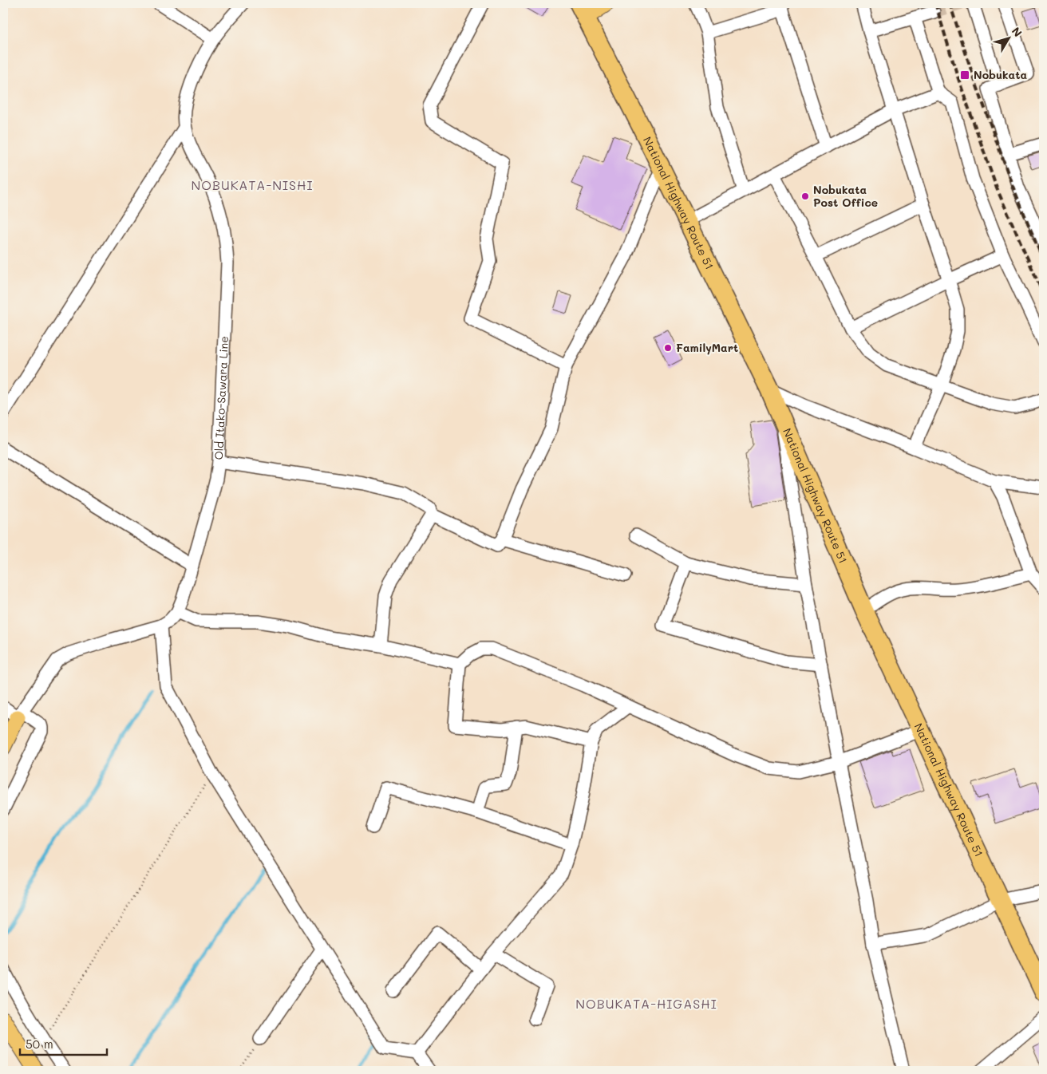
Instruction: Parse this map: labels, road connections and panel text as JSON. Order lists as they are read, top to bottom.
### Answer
{
  "streets": {
    "highway": ["National Highway Route 51"],
    "street": ["Old Itako-Sawara Line"]
  },
  "districts": ["NOBUKATA-NISHI", "NOBUKATA-HIGASHI"],
  "places": {
    "transit": ["Nobukata"],
    "other": ["Nobukata Post Office", "FamilyMart"]
  },
  "scale_bar": "50 m",
  "north": "top right"
}
